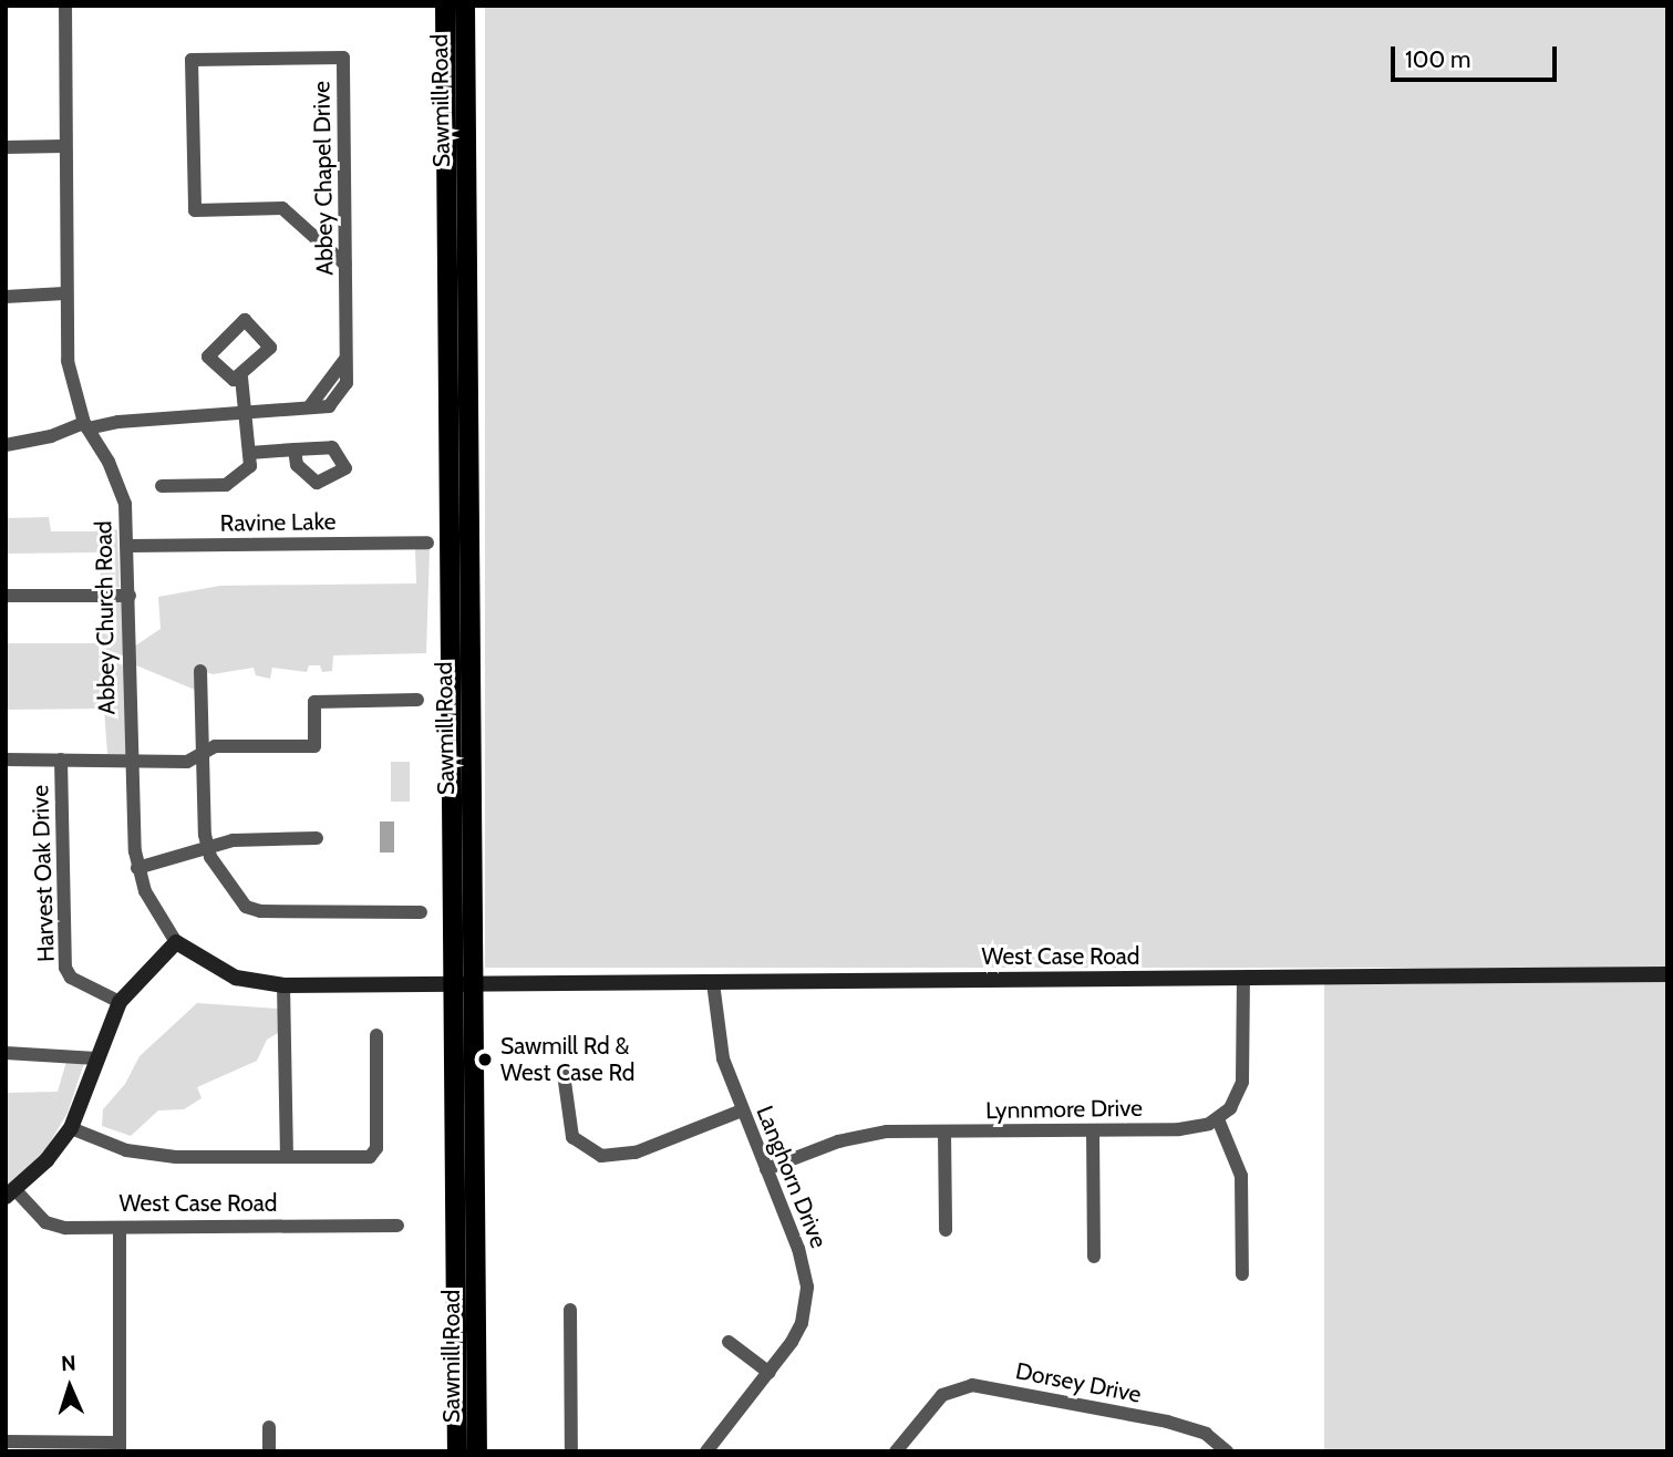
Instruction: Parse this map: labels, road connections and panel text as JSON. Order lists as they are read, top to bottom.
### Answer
{
  "streets": {
    "main road": ["Sawmill Road", "Abbey Church Road", "West Case Road"],
    "street": [
      "Abbey Chapel Drive",
      "Ravine Lake",
      "Harvest Oak Drive",
      "Lynnmore Drive",
      "Langhorn Drive",
      "Dorsey Drive"
    ]
  },
  "crossings": [
    ["Sawmill Road", "Abbey Church Road"],
    ["Sawmill Road", "West Case Road"],
    ["Abbey Chapel Drive", "Abbey Church Road"],
    ["Ravine Lake", "Abbey Church Road"],
    ["Abbey Church Road", "West Case Road"],
    ["Harvest Oak Drive", "West Case Road"],
    ["West Case Road", "Langhorn Drive"],
    ["Lynnmore Drive", "Langhorn Drive"]
  ],
  "places": ["Sawmill Rd & West Case Rd"],
  "scale_bar": "100 m",
  "north": "top"
}
